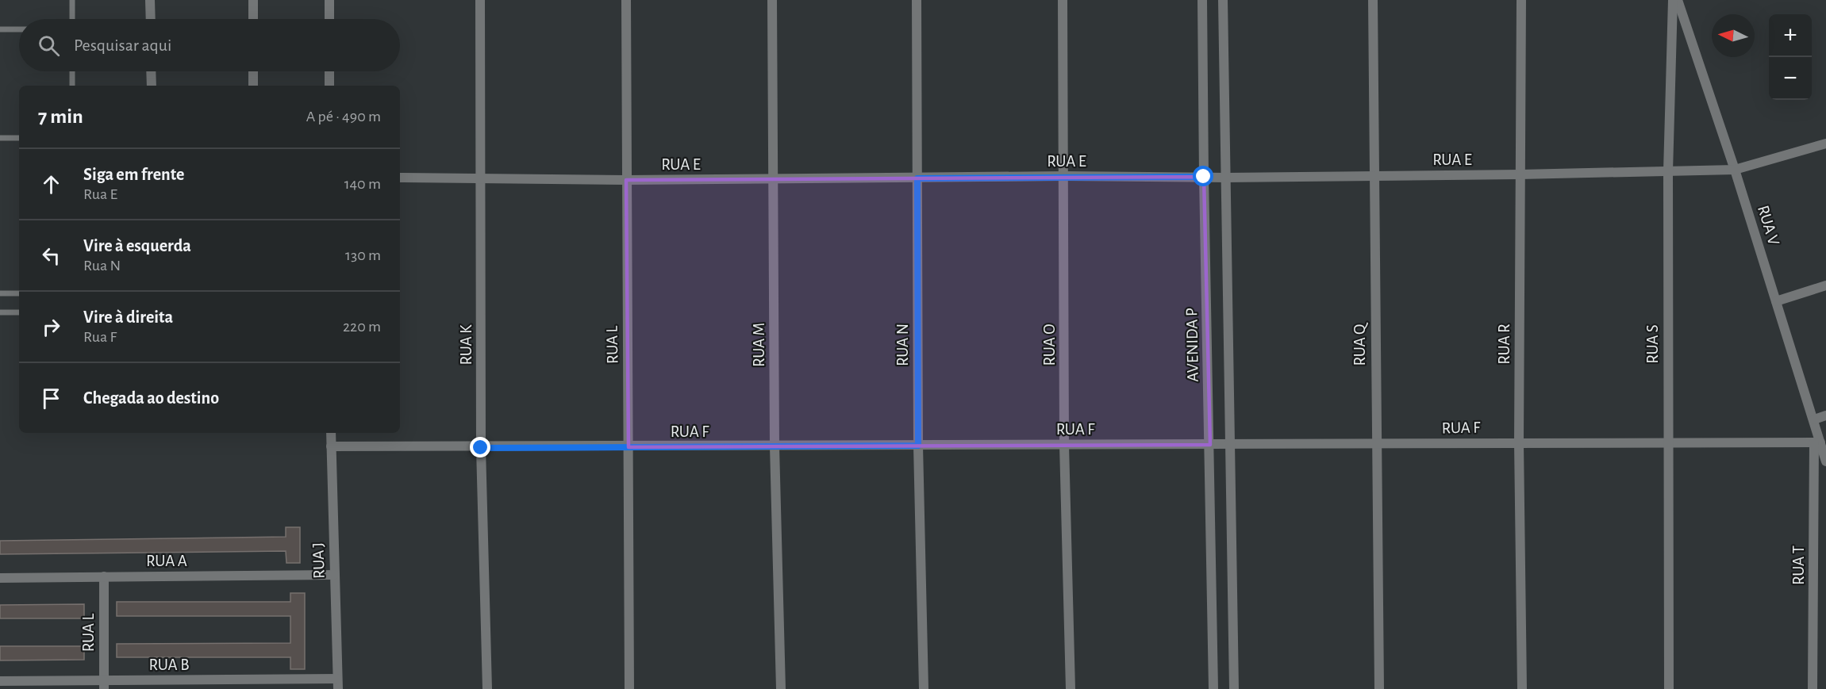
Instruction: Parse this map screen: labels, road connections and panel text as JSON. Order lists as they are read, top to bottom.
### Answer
{
  "streets": {
    "street": [
      "RUA E",
      "RUA V",
      "RUA R",
      "RUA S",
      "RUA K",
      "RUA L",
      "RUA M",
      "RUA N",
      "RUA O",
      "AVENIDA P",
      "RUA Q",
      "RUA F",
      "RUA A",
      "RUA J",
      "RUA T",
      "RUA B"
    ]
  },
  "crossings": [
    ["RUA E", "RUA V"],
    ["RUA E", "RUA R"],
    ["RUA E", "RUA S"],
    ["RUA E", "RUA K"],
    ["RUA E", "RUA L"],
    ["RUA E", "RUA M"],
    ["RUA E", "RUA N"],
    ["RUA E", "RUA O"],
    ["RUA E", "AVENIDA P"],
    ["RUA E", "RUA Q"],
    ["RUA V", "RUA F"],
    ["RUA V", "RUA T"],
    ["RUA R", "RUA F"],
    ["RUA S", "RUA F"],
    ["RUA K", "RUA F"],
    ["RUA L", "RUA F"],
    ["RUA L", "RUA A"],
    ["RUA L", "RUA B"],
    ["RUA M", "RUA F"],
    ["RUA N", "RUA F"],
    ["RUA O", "RUA F"],
    ["AVENIDA P", "RUA F"],
    ["RUA Q", "RUA F"],
    ["RUA F", "RUA J"],
    ["RUA F", "RUA T"],
    ["RUA A", "RUA J"],
    ["RUA J", "RUA B"]
  ],
  "north": "left",
  "page": {
    "map_buttons": ["+", "−"],
    "search": "Pesquisar aqui",
    "heading": ["7 min", "A pé · 490 m"],
    "list": [
      ["Siga em frente", "Rua E", "140 m"],
      ["Vire à esquerda", "Rua N", "130 m"],
      ["Vire à direita", "Rua F", "220 m"],
      "Chegada ao destino"
    ]
  }
}
